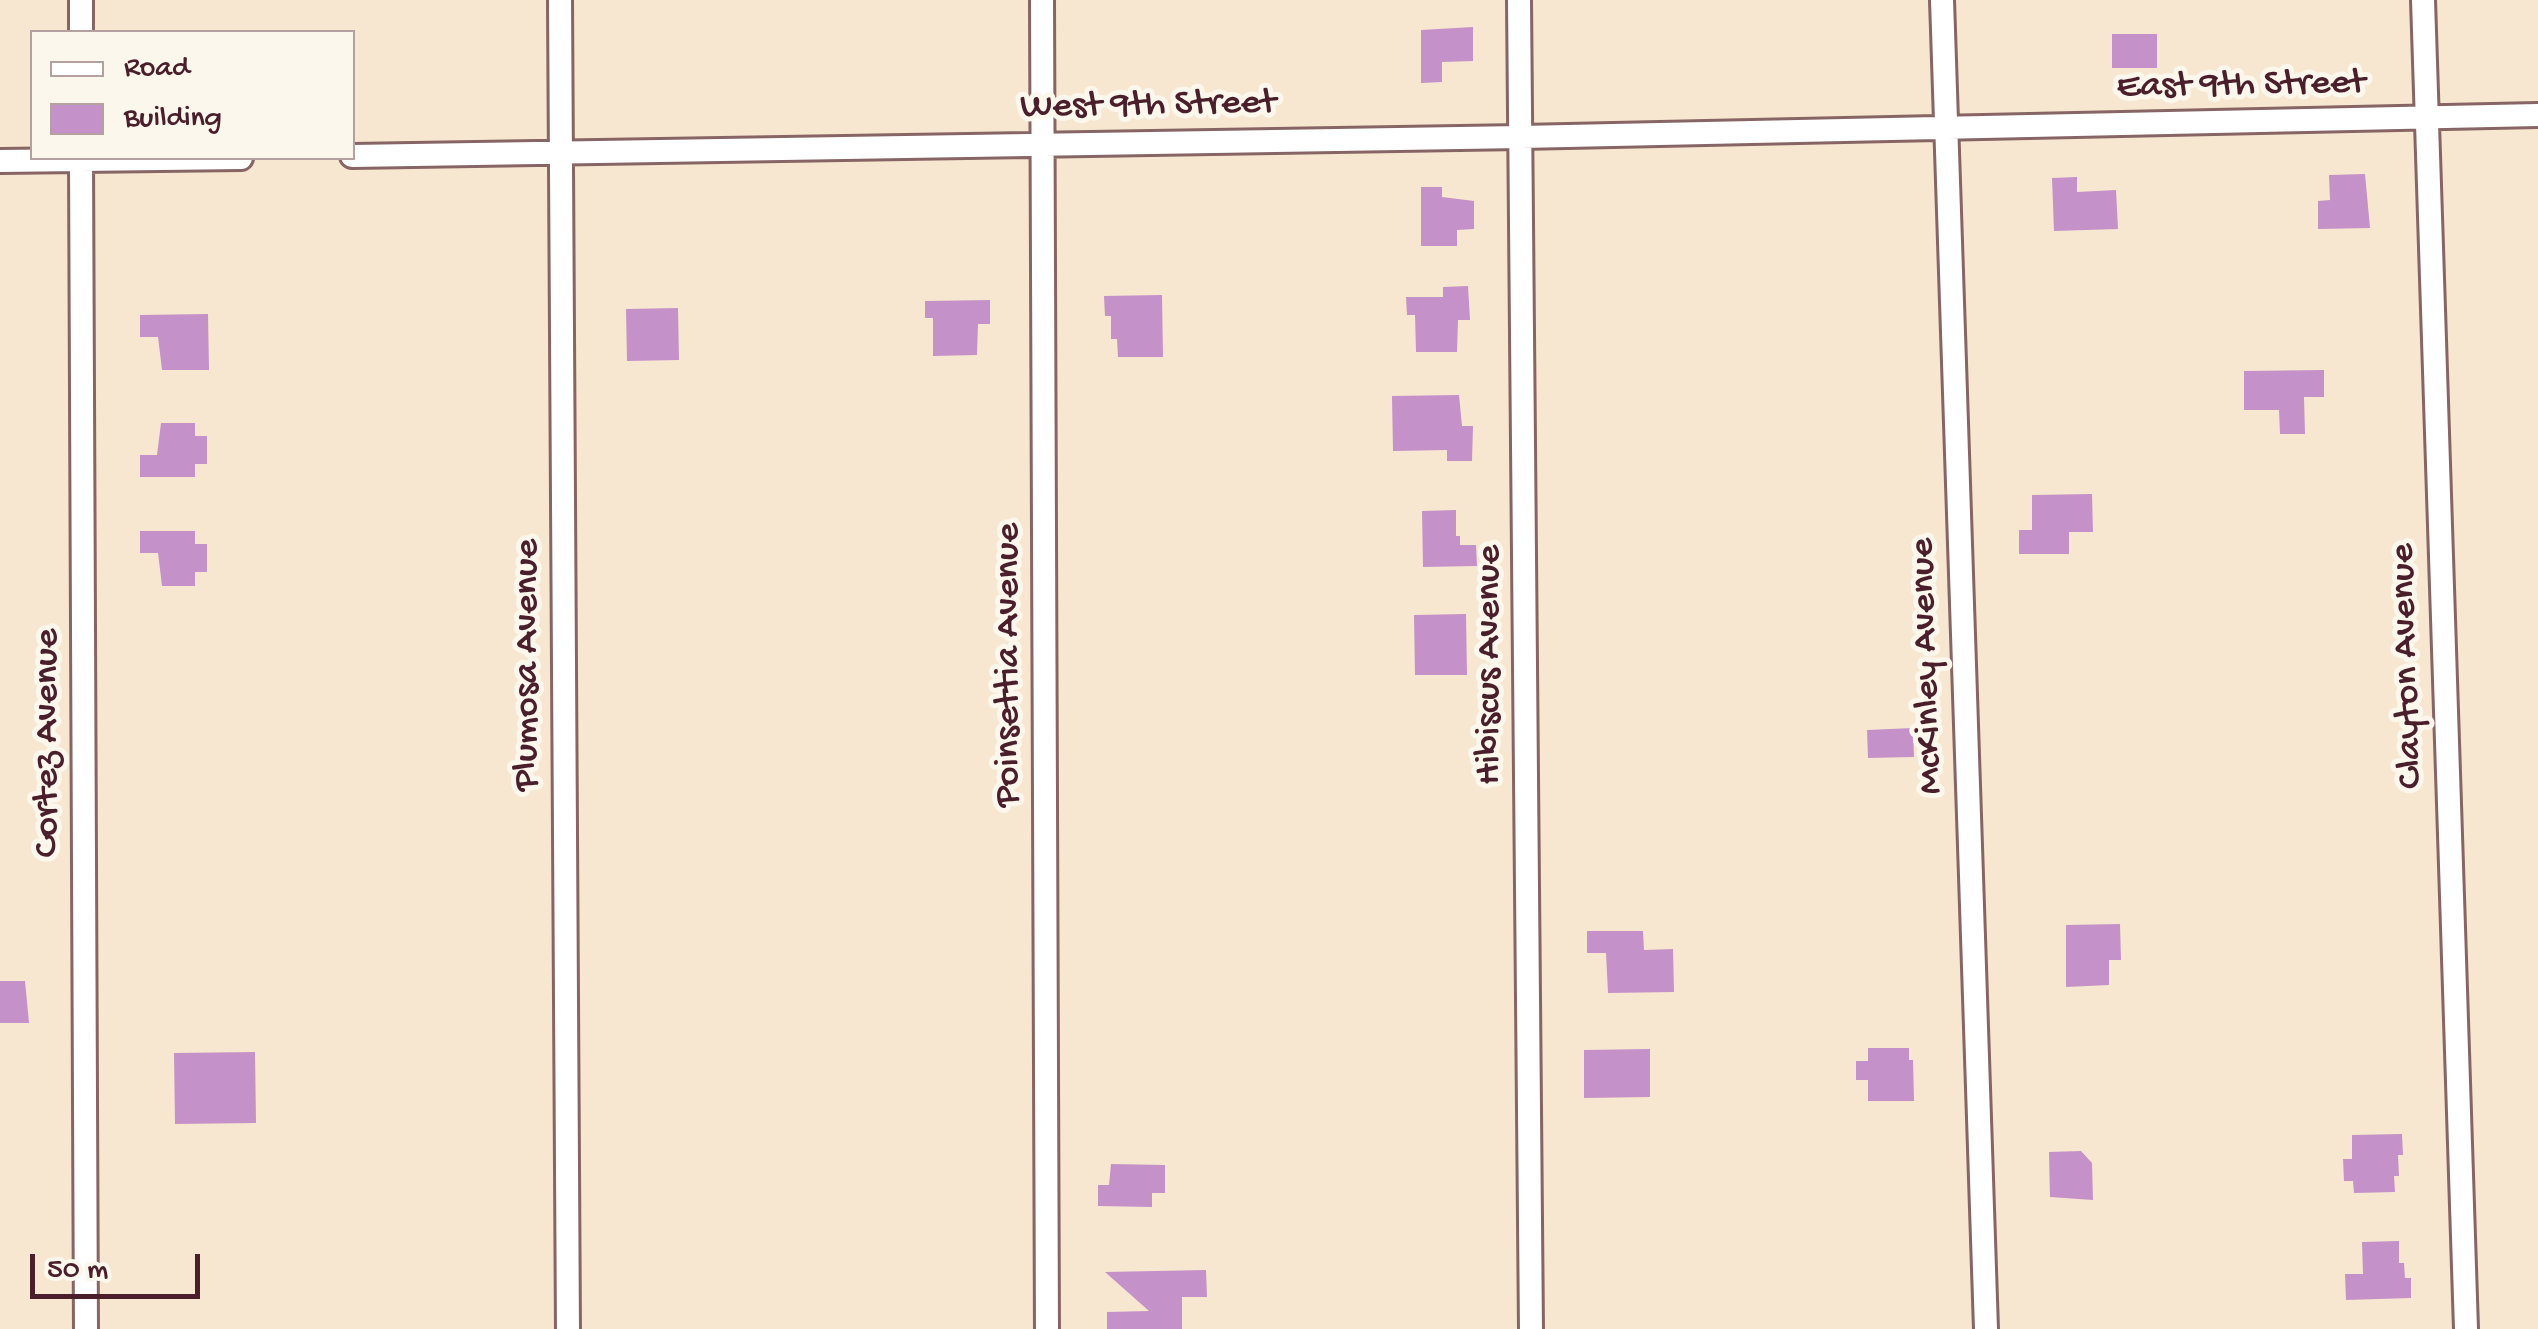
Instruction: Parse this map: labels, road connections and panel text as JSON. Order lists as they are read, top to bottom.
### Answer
{
  "streets": {
    "street": [
      "East 9th Street",
      "West 9th Street",
      "Plumosa Avenue",
      "Poinsettia Avenue",
      "Hibiscus Avenue",
      "McKinley Avenue",
      "Clayton Avenue",
      "Cortez Avenue"
    ]
  },
  "crossings": [
    ["East 9th Street", "West 9th Street"],
    ["East 9th Street", "McKinley Avenue"],
    ["East 9th Street", "Clayton Avenue"],
    ["West 9th Street", "Plumosa Avenue"],
    ["West 9th Street", "Poinsettia Avenue"],
    ["West 9th Street", "Hibiscus Avenue"],
    ["West 9th Street", "McKinley Avenue"]
  ],
  "legend": ["Road", "Building"],
  "scale_bar": "50 m"
}
